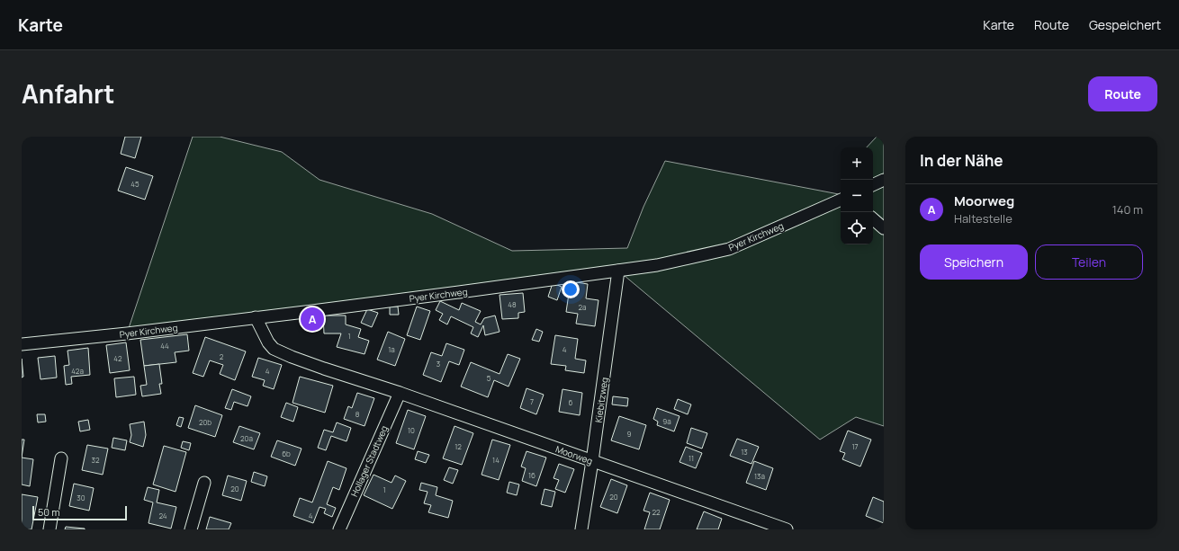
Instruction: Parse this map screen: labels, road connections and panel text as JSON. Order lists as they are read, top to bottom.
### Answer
{
  "streets": {
    "street": [
      "Pyer Kirchweg",
      "Kiebitzweg",
      "Moorweg",
      "Hollager Stadtweg"
    ]
  },
  "crossings": [
    ["Pyer Kirchweg", "Kiebitzweg"],
    ["Pyer Kirchweg", "Moorweg"],
    ["Kiebitzweg", "Moorweg"],
    ["Moorweg", "Hollager Stadtweg"]
  ],
  "house_numbers": [
    "45",
    "48",
    "2a",
    "1",
    "44",
    "1a",
    "4",
    "2",
    "42",
    "3",
    "42a",
    "4",
    "5",
    "7",
    "6",
    "8",
    "9a",
    "20b",
    "10",
    "9",
    "20a",
    "12",
    "17",
    "13",
    "6b",
    "11",
    "32",
    "14",
    "16",
    "13a",
    "20",
    "1",
    "20",
    "30",
    "22",
    "24",
    "4"
  ],
  "scale_bar": "50 m",
  "page": {
    "header": "Karte",
    "nav": ["Karte", "Route", "Gespeichert"],
    "title": "Anfahrt",
    "buttons": [
      "Route",
      ["Speichern", "Teilen"]
    ],
    "heading": "In der Nähe",
    "map_buttons": ["+", "−"],
    "list": [
      {
        "mark": "A",
        "name": "Moorweg",
        "note": "Haltestelle",
        "value": "140 m"
      }
    ],
    "pins": "A",
    "scale": "50 m"
  }
}
